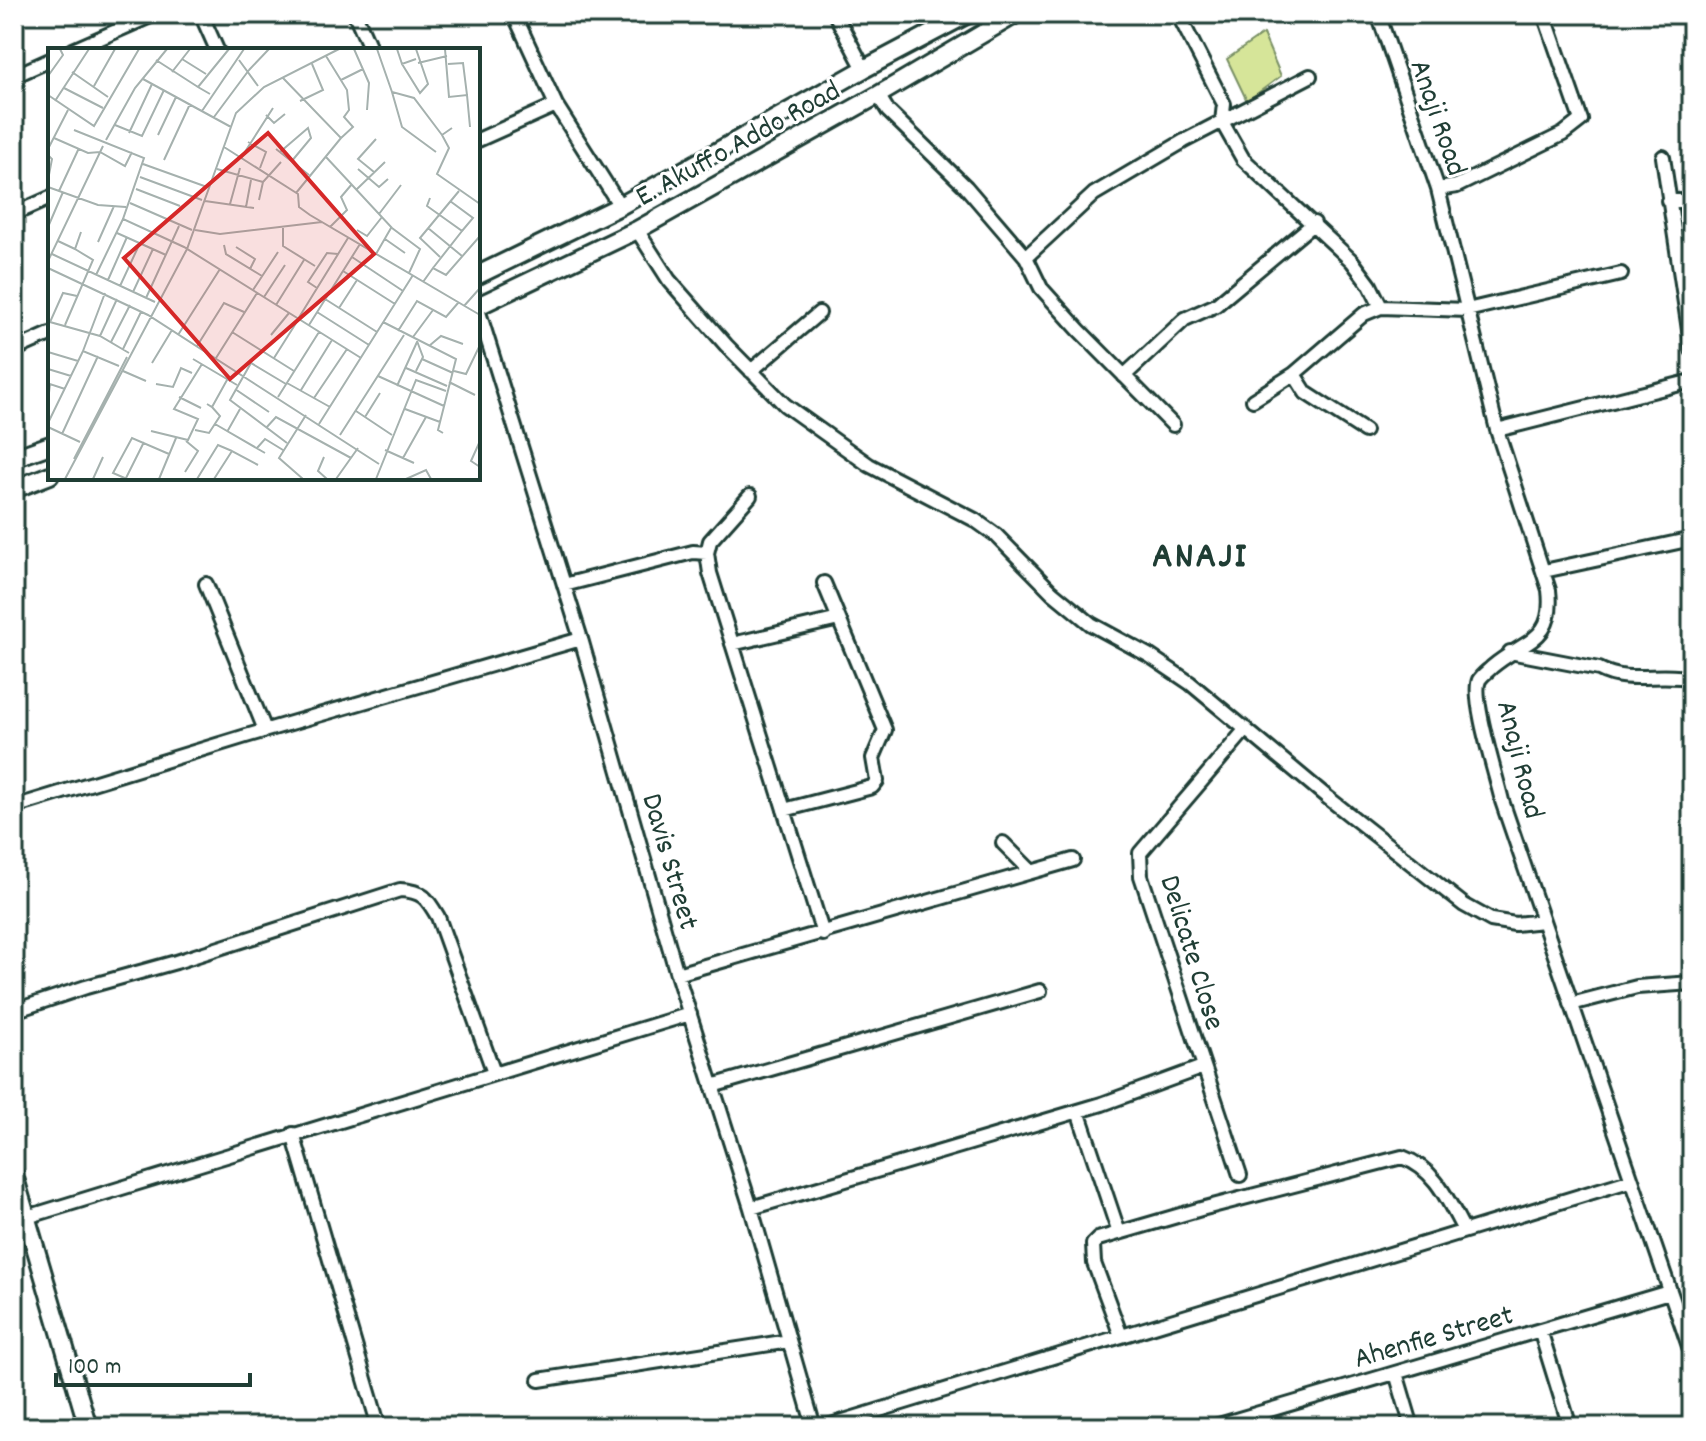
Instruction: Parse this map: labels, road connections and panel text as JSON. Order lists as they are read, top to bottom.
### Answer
{
  "streets": {
    "main road": ["E. Akuffo Addo Road"],
    "street": [
      "Anaji Road",
      "Davis Street",
      "Delicate Close",
      "Ahenfie Street"
    ]
  },
  "crossings": [
    ["Anaji Road", "Ahenfie Street"]
  ],
  "districts": ["ANAJI"],
  "scale_bar": "100 m"
}
